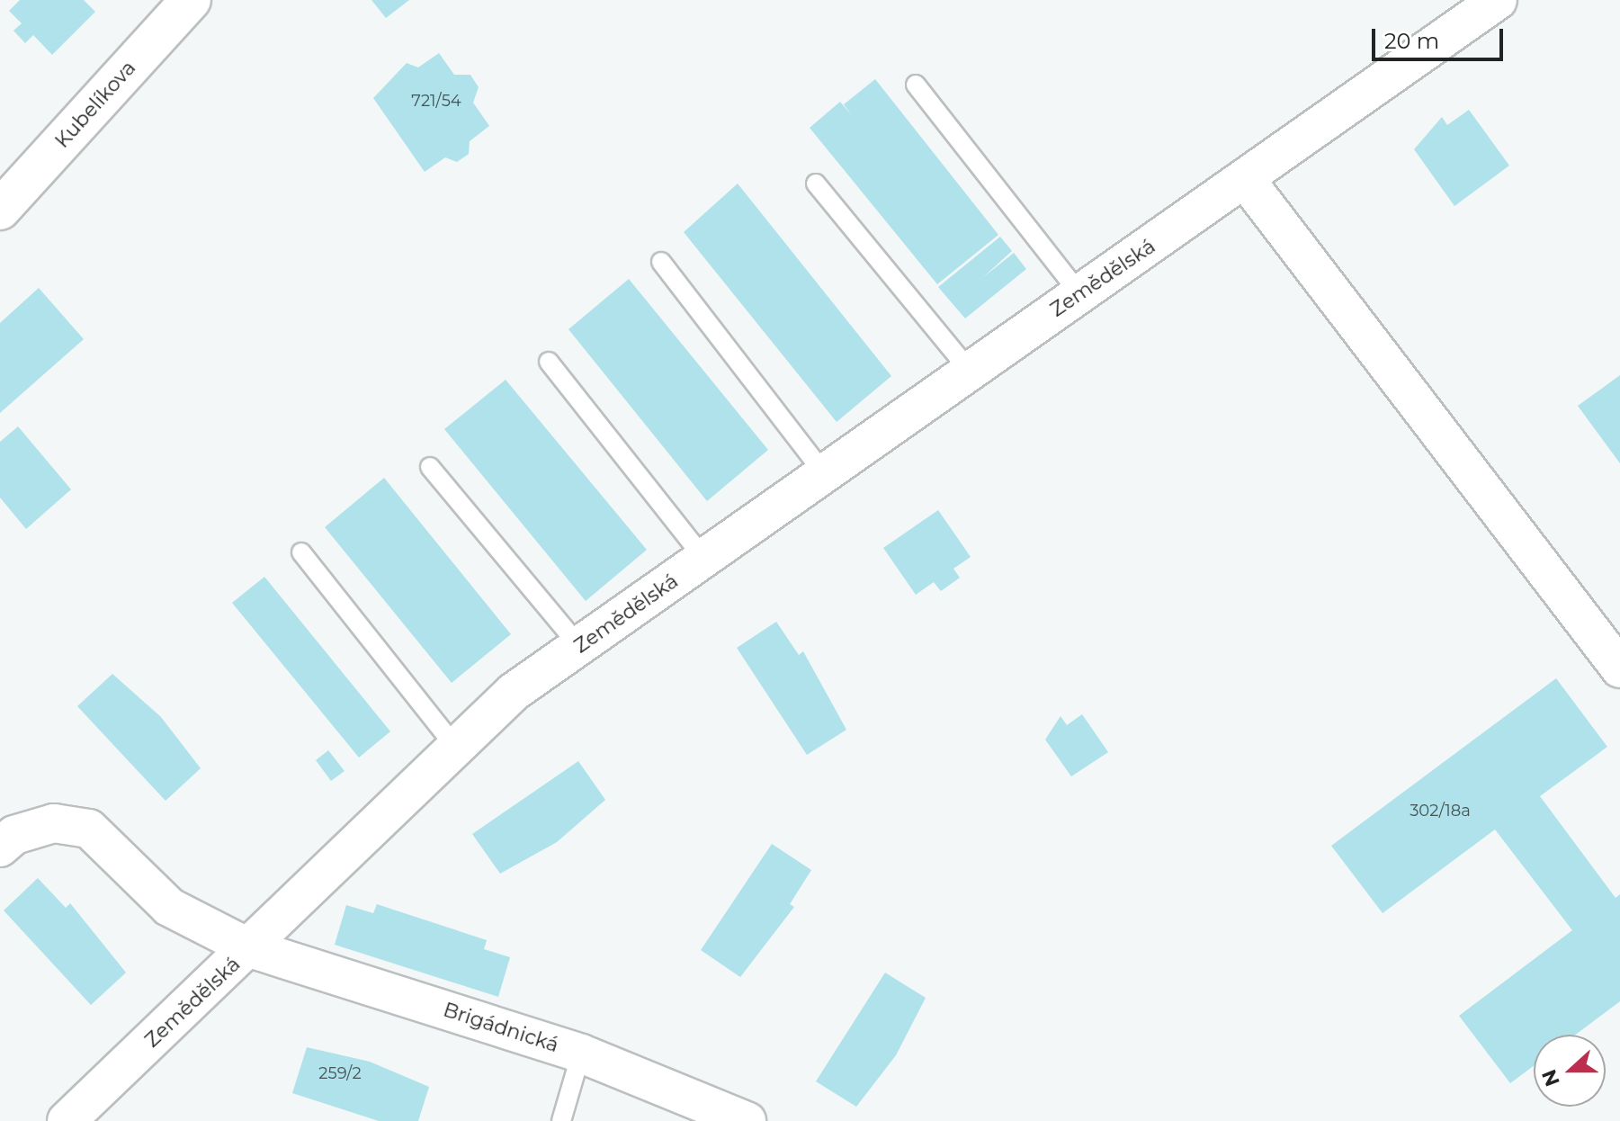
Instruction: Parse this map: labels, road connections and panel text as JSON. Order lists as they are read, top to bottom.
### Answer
{
  "streets": {
    "street": ["Kubelíkova", "Zemědělská", "Brigádnická"]
  },
  "crossings": [
    ["Zemědělská", "Brigádnická"]
  ],
  "house_numbers": ["721/54", "302/18a", "259/2"],
  "scale_bar": "20 m",
  "north": "left"
}
